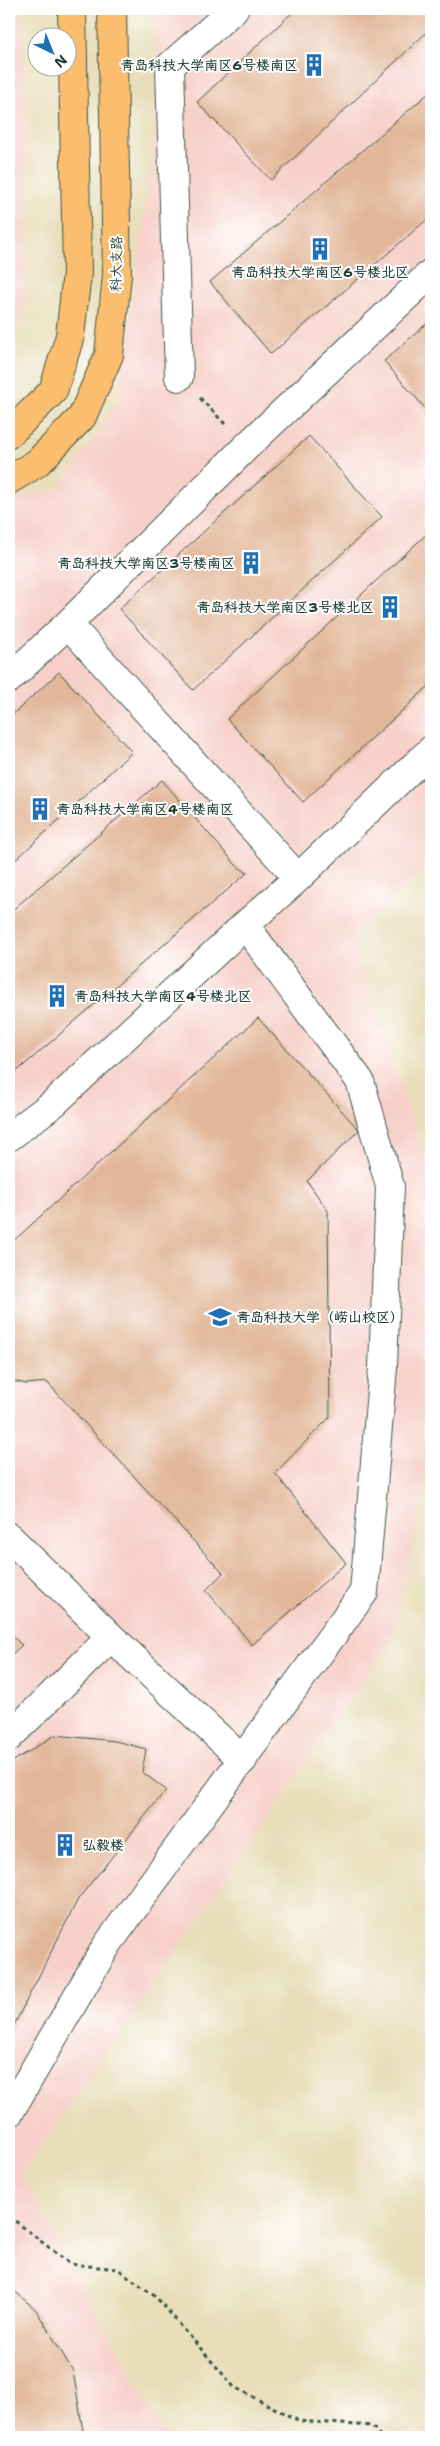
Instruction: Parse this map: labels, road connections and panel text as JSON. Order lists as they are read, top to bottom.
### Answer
{
  "streets": {
    "main road": ["科大支路"]
  },
  "places": {
    "building": [
      "青岛科技大学南区6号楼南区",
      "青岛科技大学南区6号楼北区",
      "青岛科技大学南区3号楼南区",
      "青岛科技大学南区3号楼北区",
      "青岛科技大学南区4号楼南区",
      "青岛科技大学南区4号楼北区",
      "弘毅楼"
    ],
    "school or university": ["青岛科技大学（崂山校区）"]
  },
  "north": "bottom right"
}
